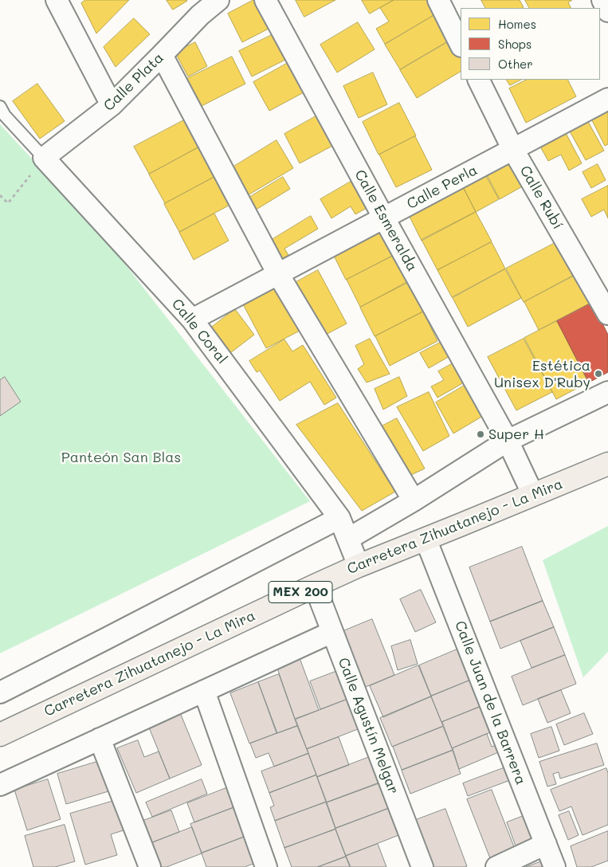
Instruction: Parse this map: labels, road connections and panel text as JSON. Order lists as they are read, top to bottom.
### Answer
{
  "streets": {
    "highway": ["Carretera Zihuatanejo - La Mira", "MEX 200"],
    "street": [
      "Calle Plata",
      "Calle Perla",
      "Calle Rubí",
      "Calle Esmeralda",
      "Calle Coral",
      "Calle Juan de la Barrera",
      "Calle Agustín Melgar"
    ]
  },
  "crossings": [
    ["Calle Plata", "Calle Coral"],
    ["Calle Perla", "Calle Rubí"],
    ["Calle Perla", "Calle Esmeralda"],
    ["Calle Perla", "Calle Coral"],
    ["Calle Esmeralda", "Carretera Zihuatanejo - La Mira"],
    ["Calle Coral", "Carretera Zihuatanejo - La Mira"],
    ["Carretera Zihuatanejo - La Mira", "Calle Juan de la Barrera"],
    ["Carretera Zihuatanejo - La Mira", "Calle Agustín Melgar"]
  ],
  "parks": ["Panteón San Blas"],
  "places": ["Estética Unisex D'Ruby", "Super H"],
  "legend": ["Homes", "Shops", "Other"]
}
